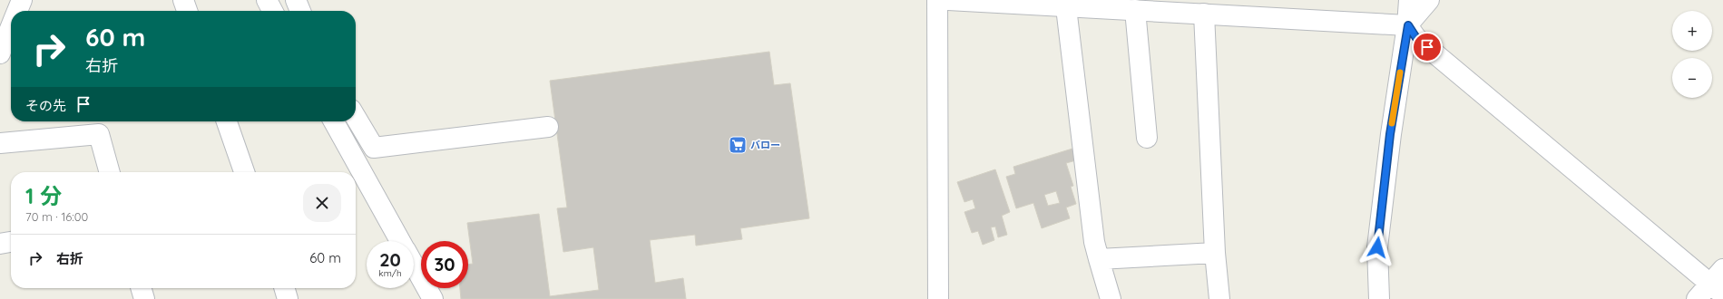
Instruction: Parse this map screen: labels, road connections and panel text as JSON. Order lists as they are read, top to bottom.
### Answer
{
  "places": {
    "supermarket": ["バロー"]
  },
  "page": {
    "map_buttons": ["+", "−"],
    "turn": ["60 m", "右折"],
    "then": "その先",
    "heading": ["1 分", "70 m · 16:00"],
    "list": [
      {
        "name": "右折",
        "value": "60 m"
      }
    ],
    "speed": "20 km/h",
    "limit": "30"
  }
}
